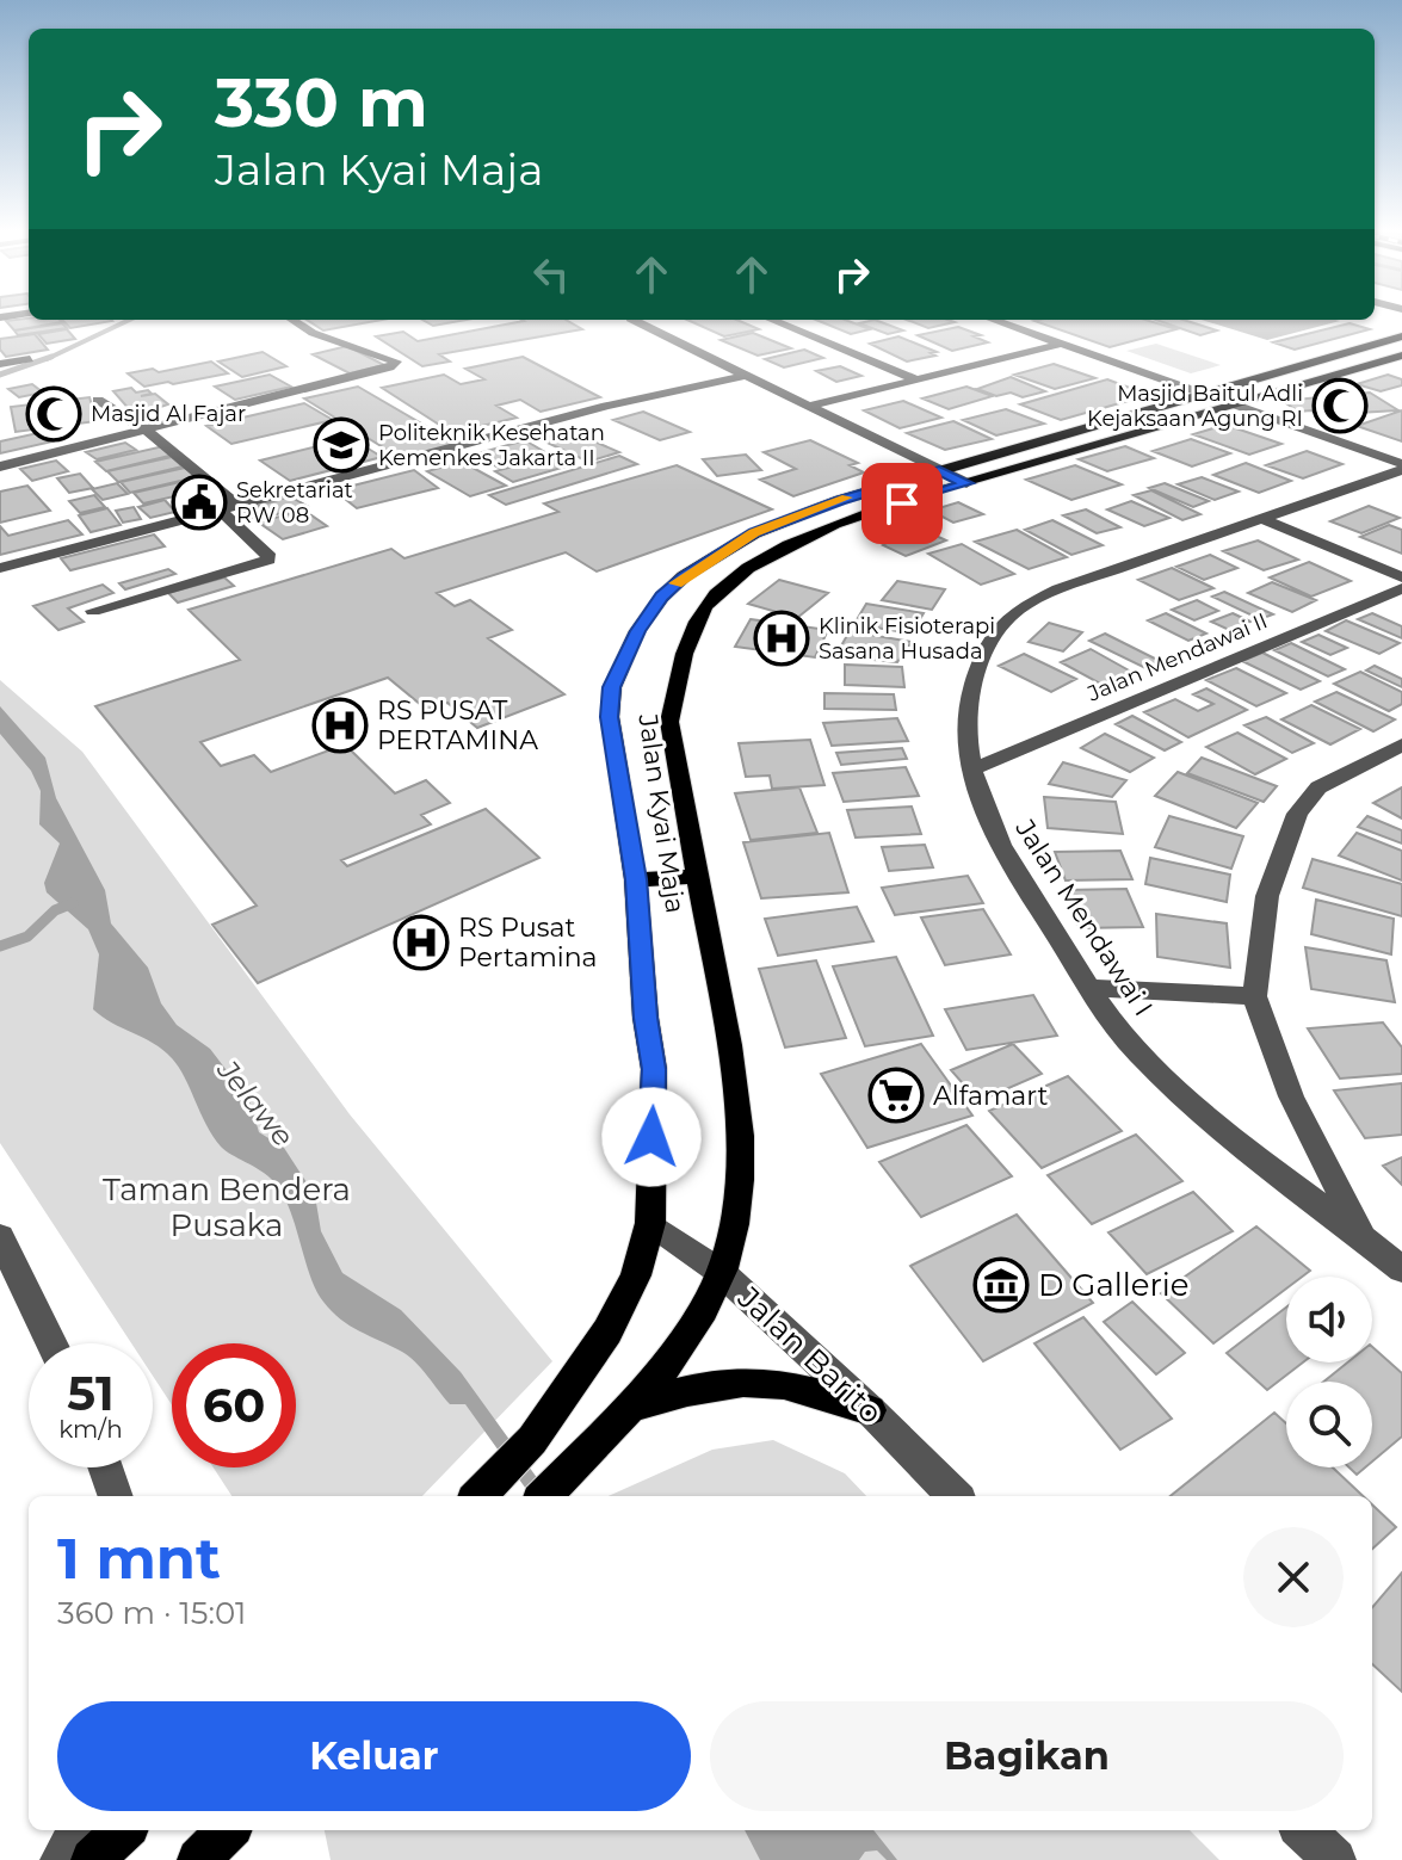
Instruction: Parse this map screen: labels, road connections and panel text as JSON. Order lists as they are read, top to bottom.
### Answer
{
  "streets": {
    "main road": ["Jalan Kyai Maja"],
    "street": ["Jalan Mendawai II", "Jalan Mendawai I", "Jalan Barito"]
  },
  "crossings": [
    ["Jalan Mendawai II", "Jalan Mendawai I"],
    ["Jalan Kyai Maja", "Jalan Barito"]
  ],
  "water": ["Jelawe"],
  "parks": ["Taman Bendera Pusaka"],
  "places": {
    "mosque": ["Masjid Baitul Adli Kejaksaan Agung RI", "Masjid Al Fajar"],
    "school or university": ["Politeknik Kesehatan Kemenkes Jakarta II"],
    "public building": ["Sekretariat RW 08"],
    "hospital": ["Klinik Fisioterapi Sasana Husada", "RS PUSAT PERTAMINA", "RS Pusat Pertamina"],
    "supermarket": ["Alfamart"],
    "museum": ["D Gallerie"]
  },
  "page": {
    "turn": ["330 m", "Jalan Kyai Maja"],
    "speed": "51 km/h",
    "limit": "60",
    "heading": ["1 mnt", "360 m · 15:01"],
    "buttons": ["Keluar", "Bagikan"]
  }
}
